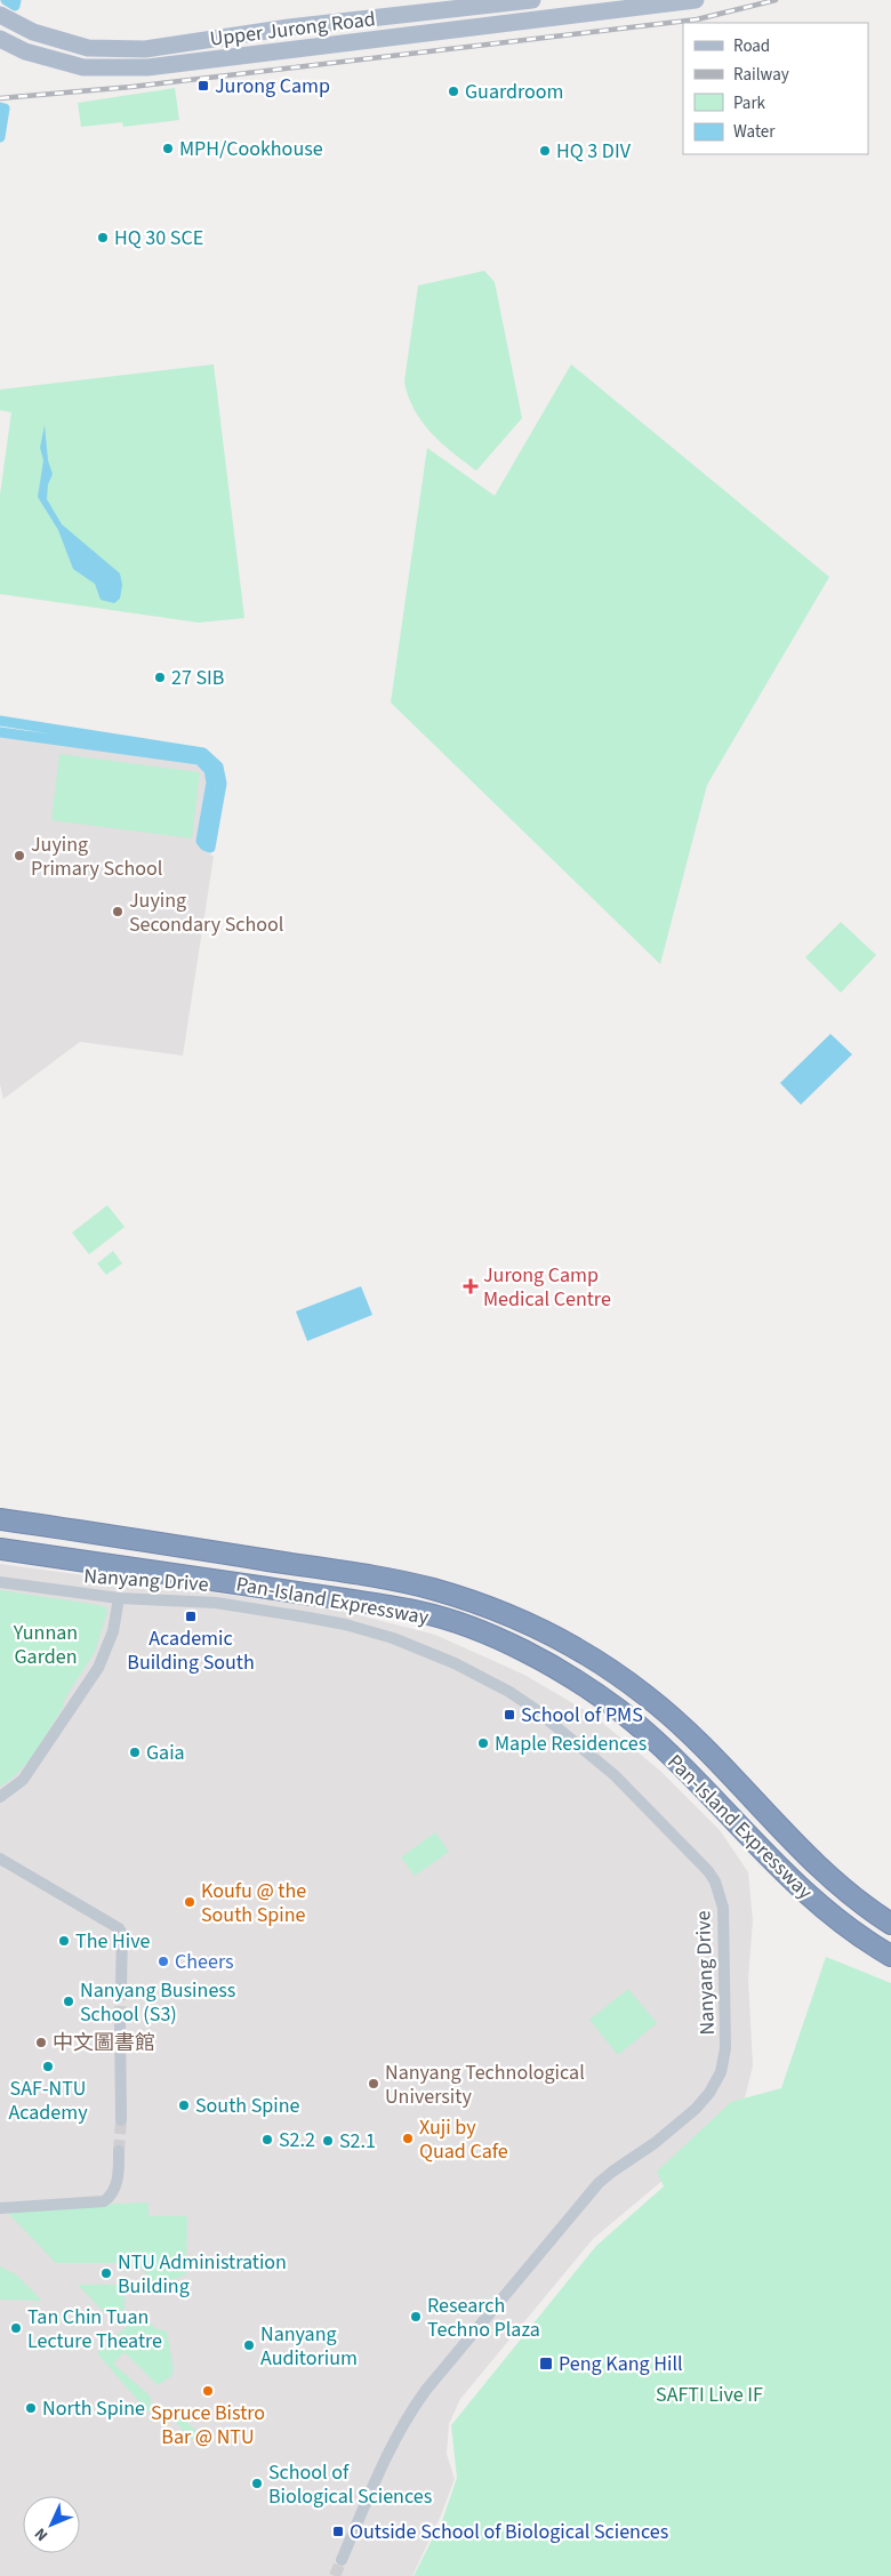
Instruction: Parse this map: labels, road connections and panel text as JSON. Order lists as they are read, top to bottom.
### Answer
{
  "streets": {
    "highway": ["Pan-Island Expressway"],
    "main road": ["Upper Jurong Road"],
    "street": ["Nanyang Drive"]
  },
  "parks": ["Yunnan Garden", "SAFTI Live IF"],
  "places": {
    "transit": [
      "Jurong Camp",
      "Academic Building South",
      "School of PMS",
      "Peng Kang Hill",
      "Outside School of Biological Sciences"
    ],
    "other": [
      "Guardroom",
      "MPH/Cookhouse",
      "HQ 3 DIV",
      "HQ 30 SCE",
      "27 SIB",
      "Juying Primary School",
      "Juying Secondary School",
      "Maple Residences",
      "Gaia",
      "Koufu @ the South Spine",
      "The Hive",
      "Cheers",
      "Nanyang Business School (S3)",
      "中文圖書館",
      "SAF-NTU Academy",
      "Nanyang Technological University",
      "South Spine",
      "Xuji by Quad Cafe",
      "S2.2",
      "S2.1",
      "NTU Administration Building",
      "Research Techno Plaza",
      "Tan Chin Tuan Lecture Theatre",
      "Nanyang Auditorium",
      "Spruce Bistro Bar @ NTU",
      "North Spine",
      "School of Biological Sciences"
    ],
    "health": ["Jurong Camp Medical Centre"]
  },
  "legend": [
    "Road",
    "Railway",
    "Park",
    "Water"
  ],
  "north": "bottom left"
}
